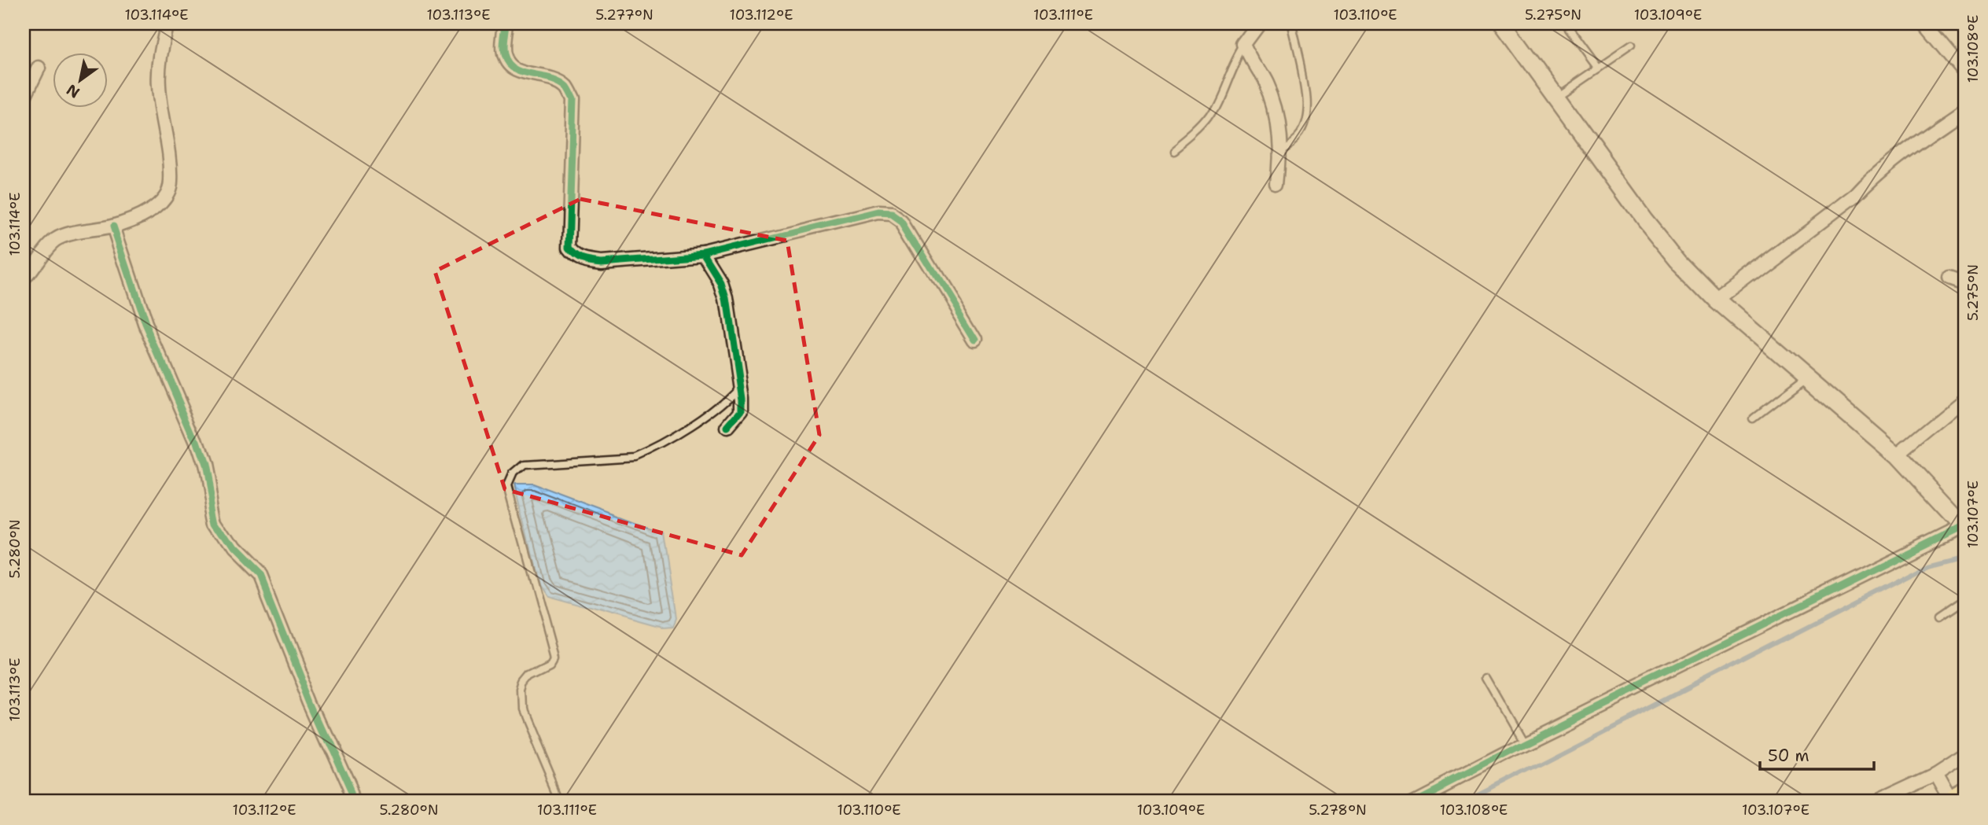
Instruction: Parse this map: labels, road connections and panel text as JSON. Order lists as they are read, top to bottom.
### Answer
{
  "scale_bar": "50 m",
  "north": "bottom left",
  "coordinates": [
    "103.114°E",
    "103.113°E",
    "5.277°N",
    "103.112°E",
    "103.111°E",
    "103.110°E",
    "5.275°N",
    "103.109°E",
    "103.108°E",
    "103.107°E",
    "5.280°N",
    "5.278°N"
  ]
}
